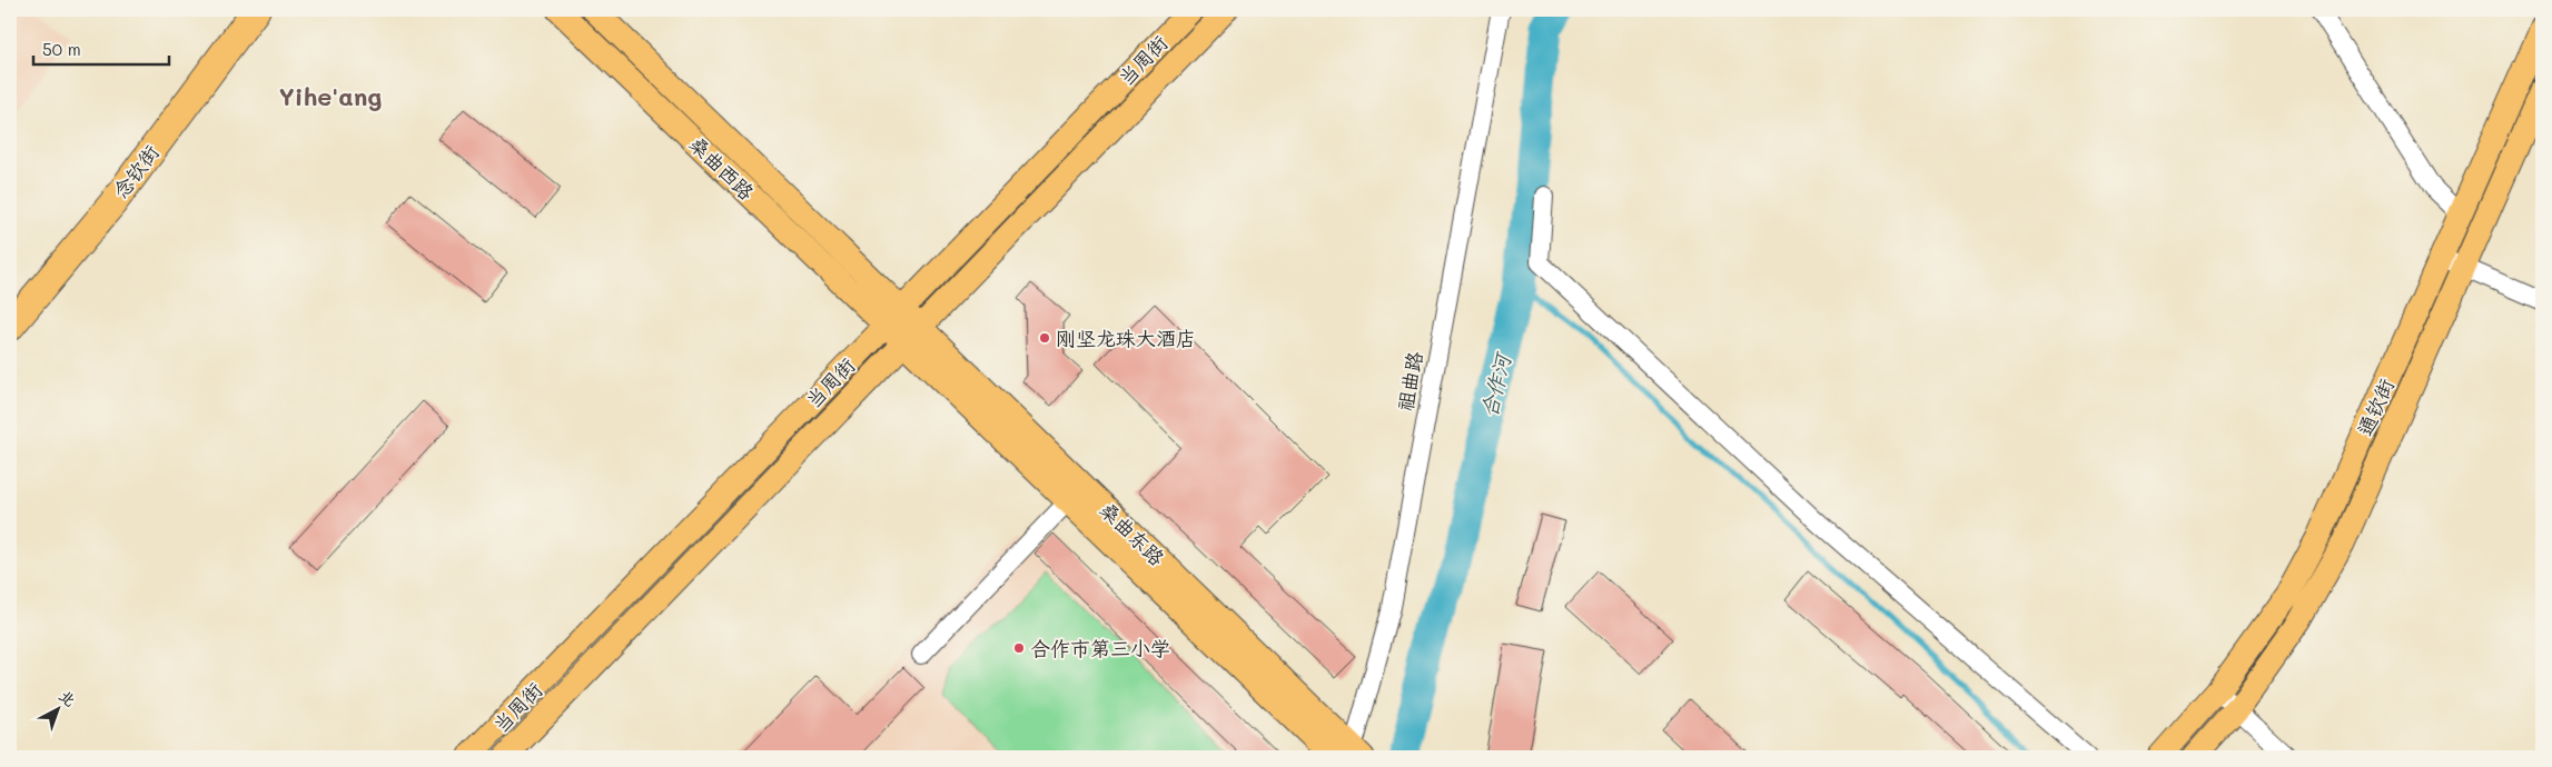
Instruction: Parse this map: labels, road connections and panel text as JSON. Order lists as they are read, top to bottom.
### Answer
{
  "streets": {
    "highway": ["念钦街"],
    "main road": [
      "当周街",
      "桑曲西路",
      "通钦街",
      "桑曲东路"
    ],
    "street": ["祖曲路"]
  },
  "crossings": [
    ["当周街", "桑曲西路"],
    ["当周街", "桑曲东路"],
    ["桑曲西路", "桑曲东路"],
    ["祖曲路", "桑曲东路"]
  ],
  "districts": ["Yihe'ang"],
  "water": ["合作河"],
  "places": ["刚坚龙珠大酒店", "合作市第三小学"],
  "scale_bar": "50 m",
  "north": "top right"
}
